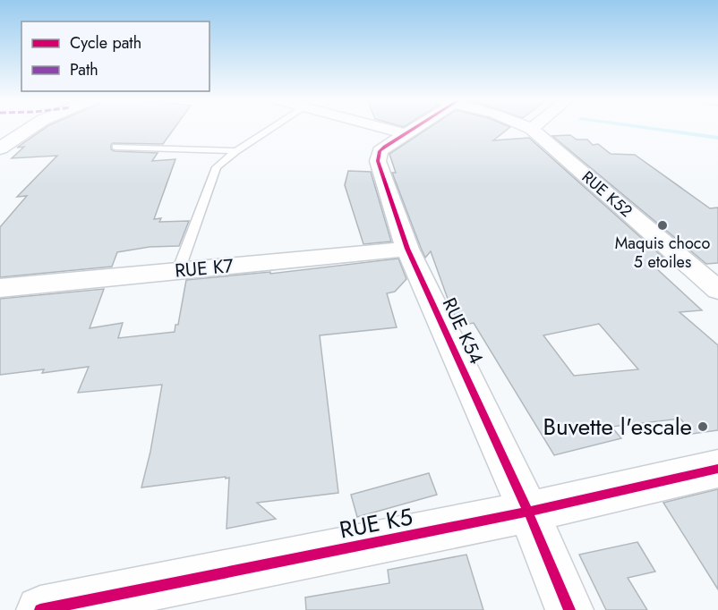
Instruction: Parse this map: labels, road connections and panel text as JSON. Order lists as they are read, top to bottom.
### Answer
{
  "streets": {
    "street": [
      "RUE K52",
      "RUE K7",
      "RUE K54",
      "RUE K5"
    ]
  },
  "crossings": [
    ["RUE K7", "RUE K54"],
    ["RUE K54", "RUE K5"]
  ],
  "places": ["Maquis choco 5 etoiles", "Buvette l'escale"],
  "legend": ["Cycle path", "Path"]
}
